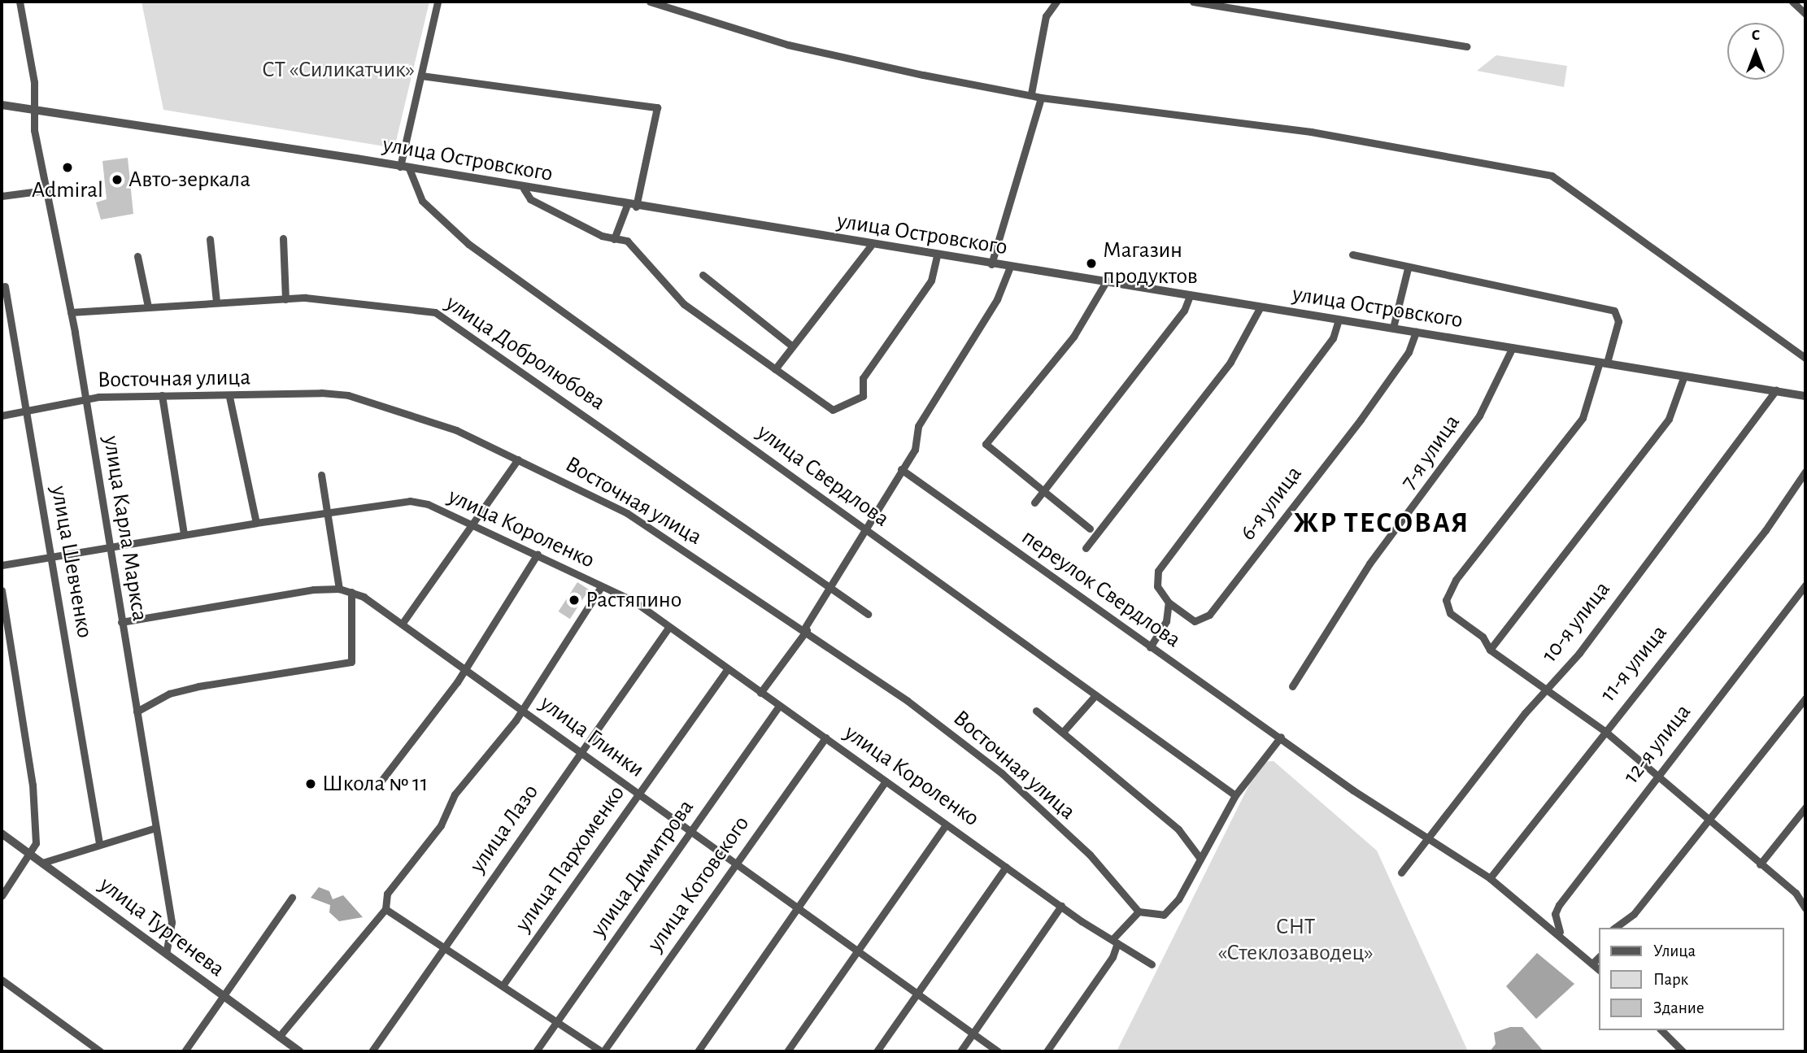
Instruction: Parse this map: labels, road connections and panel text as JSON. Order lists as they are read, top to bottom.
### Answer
{
  "streets": {
    "street": [
      "улица Островского",
      "улица Добролюбова",
      "Восточная улица",
      "7-я улица",
      "улица Свердлова",
      "6-я улица",
      "улица Карла Маркса",
      "улица Короленко",
      "улица Шевченко",
      "переулок Свердлова",
      "10-я улица",
      "11-я улица",
      "улица Глинки",
      "12-я улица",
      "улица Лазо",
      "улица Пархоменко",
      "улица Димитрова",
      "улица Котовского",
      "улица Тургенева"
    ]
  },
  "crossings": [
    ["улица Островского", "7-я улица"],
    ["улица Островского", "улица Свердлова"],
    ["улица Островского", "6-я улица"],
    ["улица Островского", "улица Карла Маркса"],
    ["улица Островского", "10-я улица"],
    ["улица Добролюбова", "улица Карла Маркса"],
    ["Восточная улица", "улица Карла Маркса"],
    ["Восточная улица", "улица Шевченко"],
    ["улица Карла Маркса", "улица Короленко"],
    ["улица Карла Маркса", "улица Глинки"],
    ["улица Карла Маркса", "улица Тургенева"],
    ["улица Короленко", "улица Шевченко"],
    ["улица Короленко", "улица Лазо"],
    ["улица Короленко", "улица Пархоменко"],
    ["улица Короленко", "улица Димитрова"],
    ["улица Короленко", "улица Котовского"],
    ["переулок Свердлова", "10-я улица"],
    ["переулок Свердлова", "11-я улица"],
    ["переулок Свердлова", "12-я улица"],
    ["улица Глинки", "улица Лазо"],
    ["улица Глинки", "улица Пархоменко"],
    ["улица Глинки", "улица Димитрова"],
    ["улица Глинки", "улица Котовского"]
  ],
  "districts": ["ЖР ТЕСОВАЯ"],
  "parks": ["СТ «Силикатчик»", "СНТ «Стеклозаводец»"],
  "places": [
    "Admiral",
    "Авто-зеркала",
    "Магазин продуктов",
    "Растяпино",
    "Школа № 11"
  ],
  "legend": ["Улица", "Парк", "Здание"],
  "north": "top"
}
